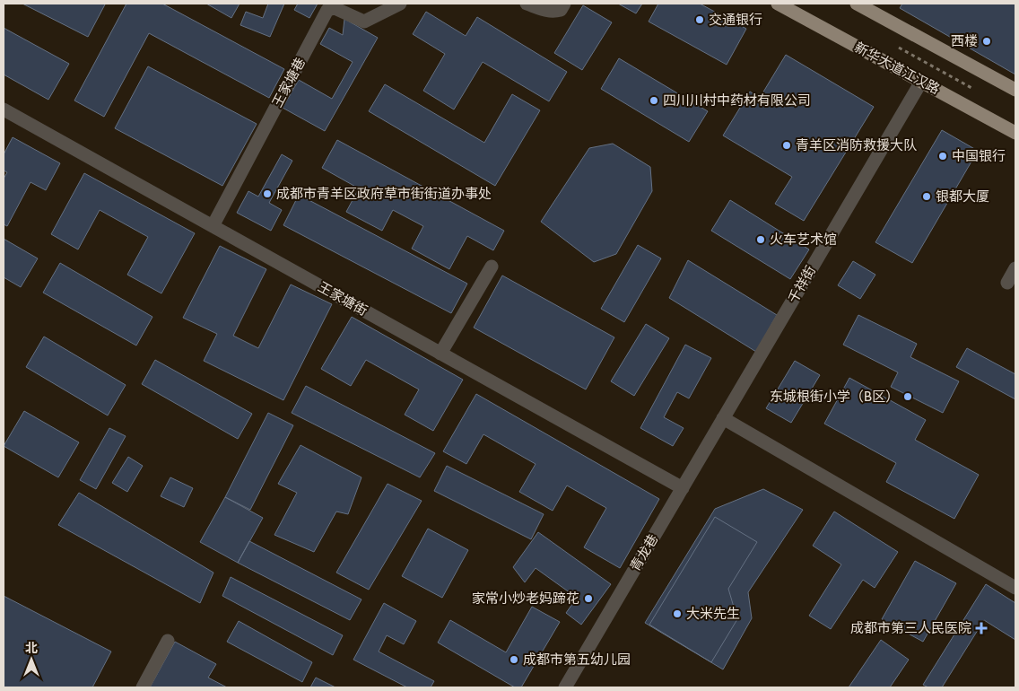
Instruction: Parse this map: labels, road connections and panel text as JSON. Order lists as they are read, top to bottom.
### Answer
{
  "streets": {
    "main road": ["新华大道江汉路"],
    "street": [
      "王家塘巷",
      "千祥街",
      "王家塘街",
      "青龙巷"
    ]
  },
  "crossings": [
    ["新华大道江汉路", "千祥街"],
    ["王家塘巷", "王家塘街"],
    ["千祥街", "青龙巷"],
    ["王家塘街", "青龙巷"]
  ],
  "places": {
    "other": [
      "交通银行",
      "西楼",
      "四川川村中药材有限公司",
      "青羊区消防救援大队",
      "中国银行",
      "成都市青羊区政府草市街街道办事处",
      "银都大厦",
      "火车艺术馆",
      "东城根街小学（B区）",
      "家常小炒老妈蹄花",
      "大米先生",
      "成都市第五幼儿园"
    ],
    "health": ["成都市第三人民医院"]
  },
  "north": "top"
}
